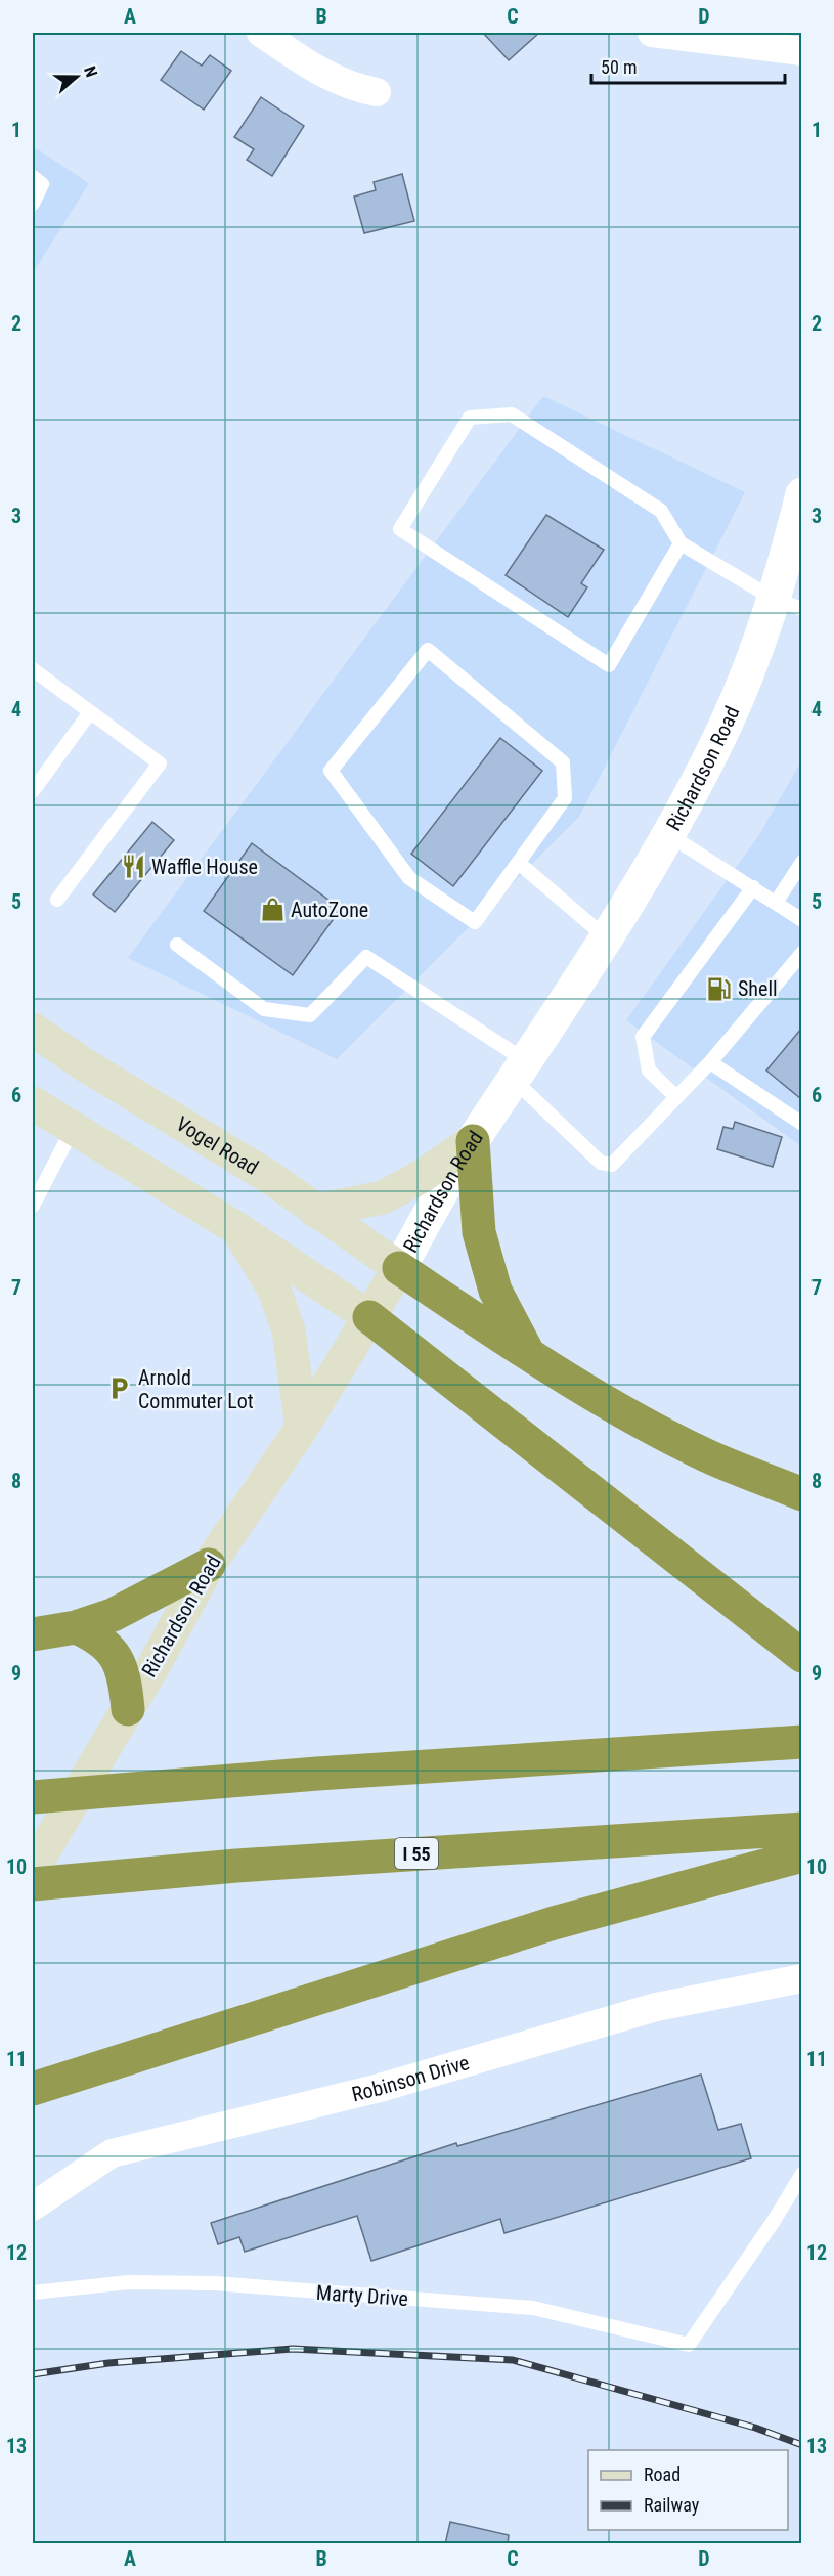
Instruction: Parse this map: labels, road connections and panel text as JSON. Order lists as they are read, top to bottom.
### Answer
{
  "streets": {
    "highway": ["I 55"],
    "main road": ["Richardson Road", "Vogel Road"],
    "street": ["Robinson Drive"],
    "lane": ["Marty Drive"]
  },
  "crossings": [
    ["Richardson Road", "Vogel Road"]
  ],
  "places": {
    "restaurant": ["Waffle House"],
    "shop": ["AutoZone"],
    "fuel station": ["Shell"],
    "parking": ["Arnold Commuter Lot"]
  },
  "legend": ["Road", "Railway"],
  "scale_bar": "50 m",
  "north": "right",
  "grid": {
    "columns": [
      "A",
      "B",
      "C",
      "D"
    ],
    "rows": [
      "1",
      "2",
      "3",
      "4",
      "5",
      "6",
      "7",
      "8",
      "9",
      "10",
      "11",
      "12",
      "13"
    ]
  }
}
